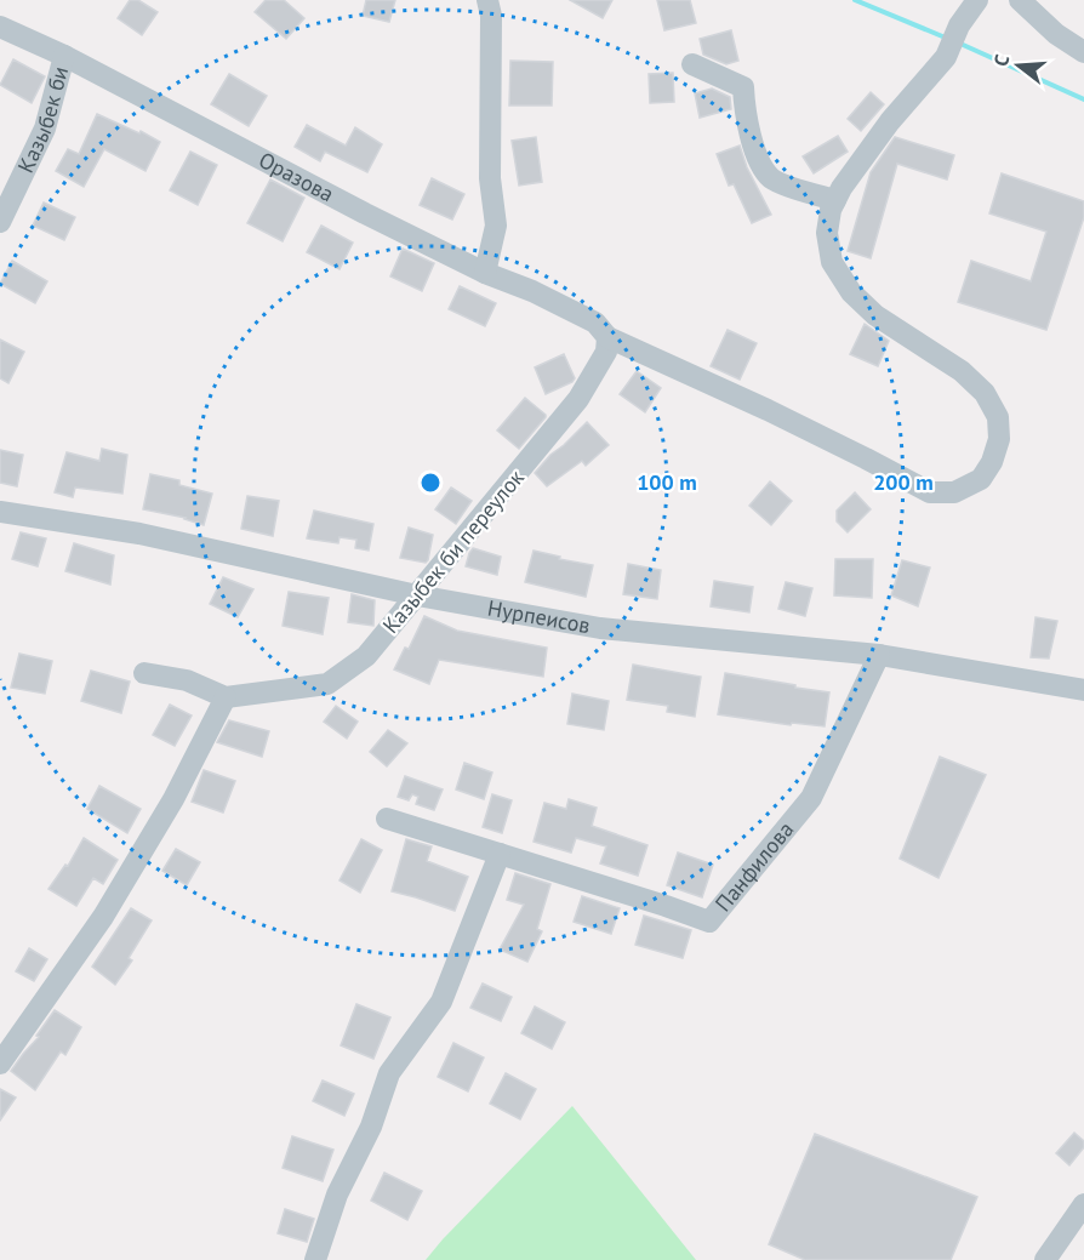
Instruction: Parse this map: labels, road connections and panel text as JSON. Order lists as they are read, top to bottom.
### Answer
{
  "streets": {
    "street": [
      "Казыбек би",
      "Оразова",
      "Казыбек би переулок",
      "Нурпеисов",
      "Панфилова"
    ]
  },
  "crossings": [
    ["Казыбек би", "Оразова"],
    ["Оразова", "Казыбек би переулок"],
    ["Казыбек би переулок", "Нурпеисов"],
    ["Нурпеисов", "Панфилова"]
  ],
  "north": "left",
  "rings": ["100 m", "200 m"]
}
